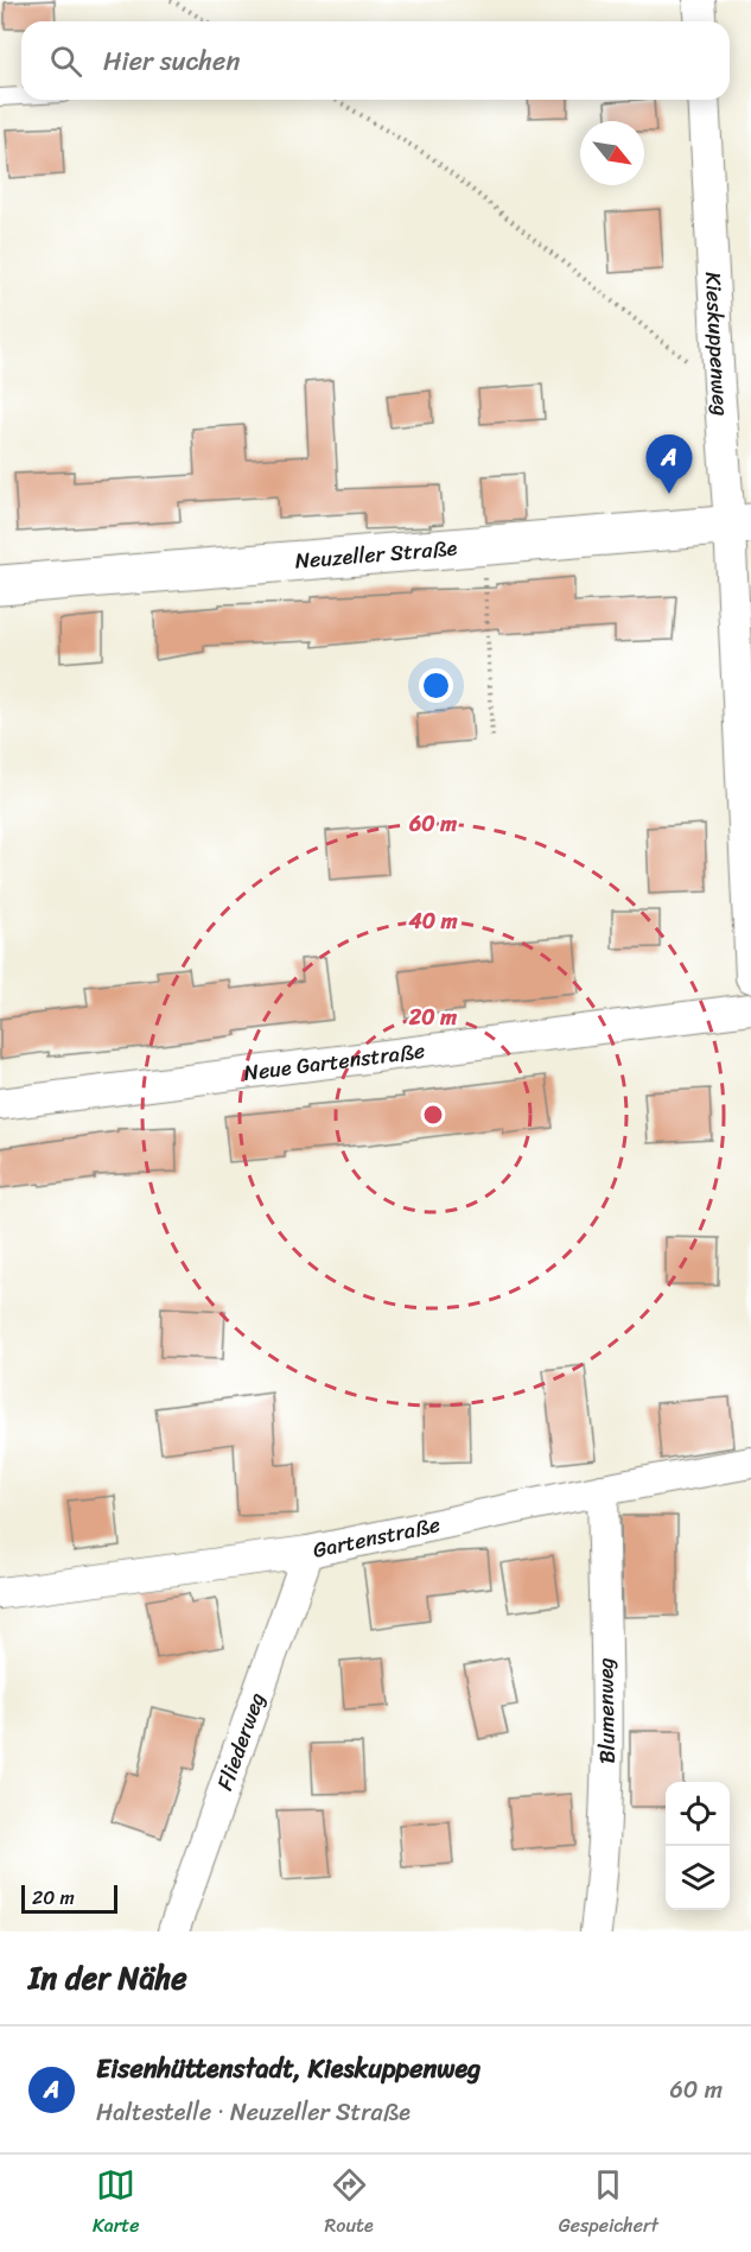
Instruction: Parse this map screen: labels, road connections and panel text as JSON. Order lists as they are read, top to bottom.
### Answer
{
  "streets": {
    "main road": ["Neuzeller Straße"],
    "street": [
      "Kieskuppenweg",
      "Neue Gartenstraße",
      "Gartenstraße",
      "Blumenweg",
      "Fliederweg"
    ]
  },
  "crossings": [
    ["Kieskuppenweg", "Neuzeller Straße"],
    ["Gartenstraße", "Blumenweg"],
    ["Gartenstraße", "Fliederweg"]
  ],
  "scale_bar": "20 m",
  "north": "bottom right",
  "page": {
    "search": "Hier suchen",
    "pins": "A",
    "scale": "20 m",
    "heading": "In der Nähe",
    "list": [
      {
        "mark": "A",
        "name": "Eisenhüttenstadt, Kieskuppenweg",
        "note": "Haltestelle · Neuzeller Straße",
        "value": "60 m"
      }
    ],
    "nav": ["Karte", "Route", "Gespeichert"]
  },
  "rings": ["60 m", "40 m", "20 m"]
}
